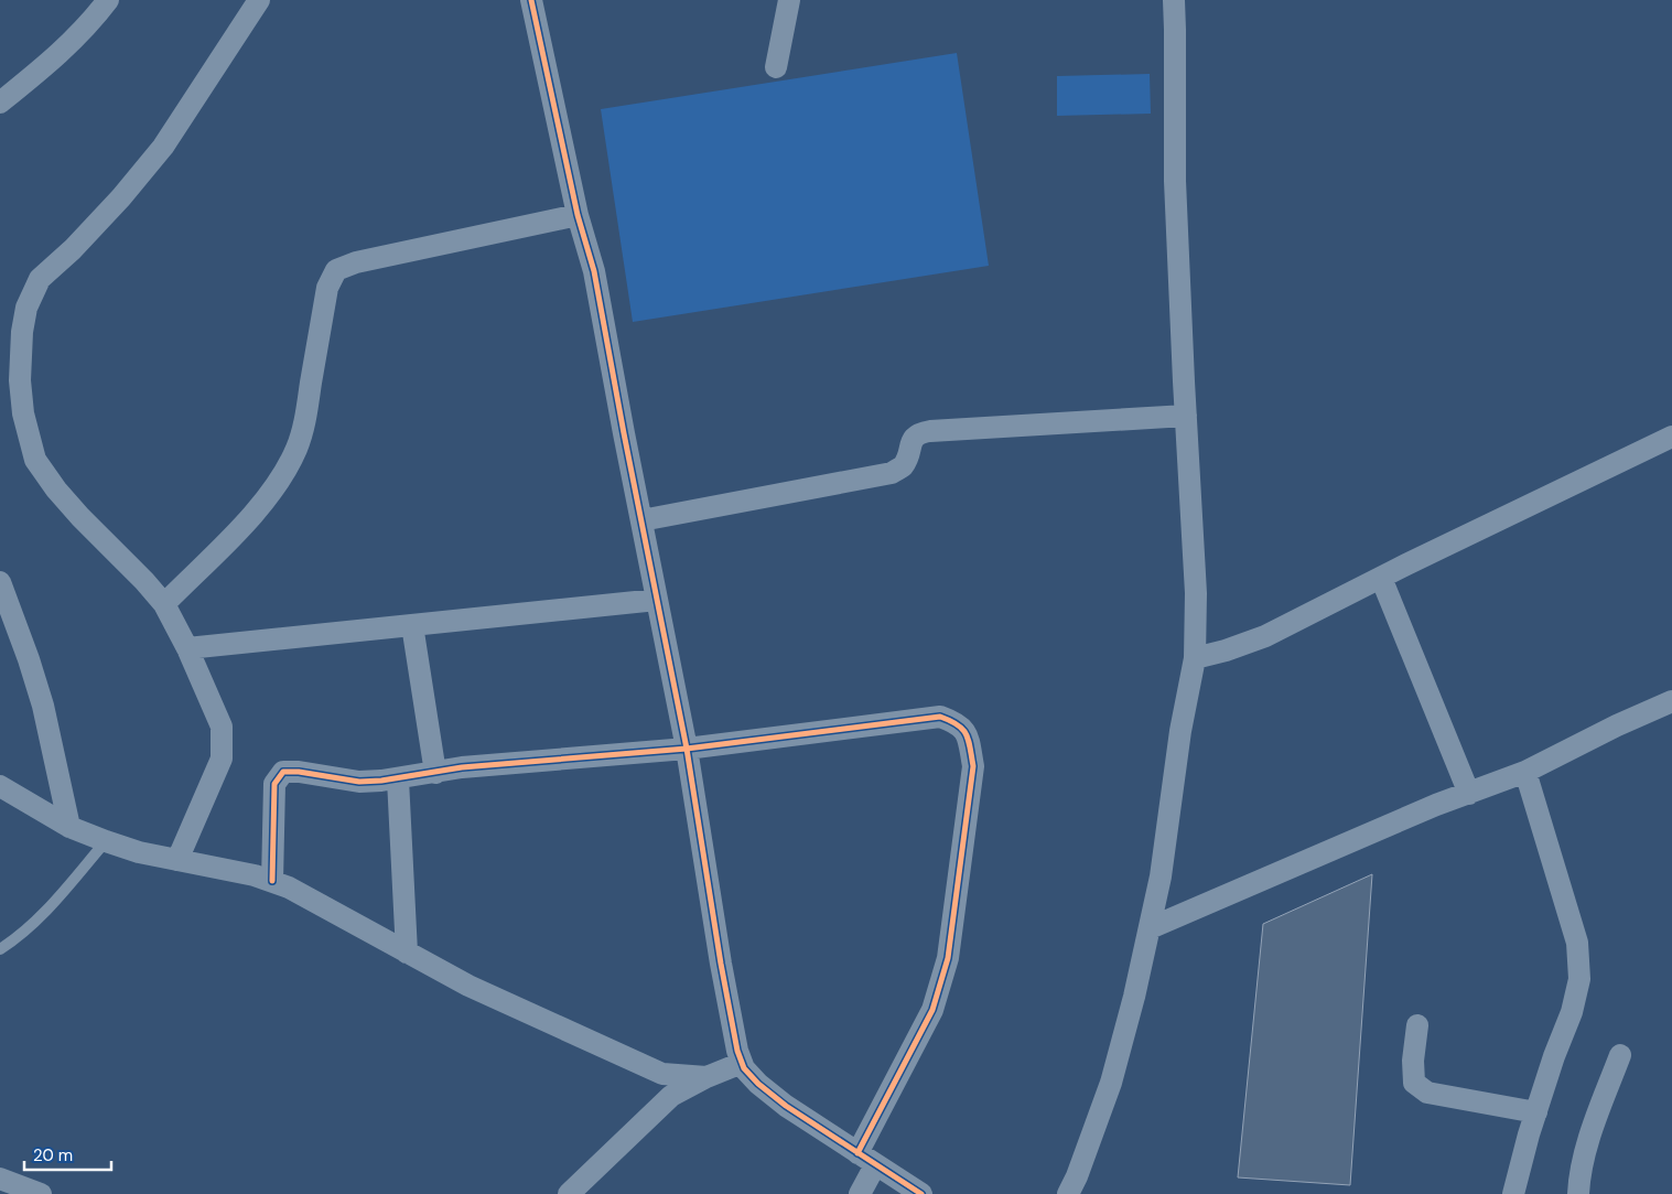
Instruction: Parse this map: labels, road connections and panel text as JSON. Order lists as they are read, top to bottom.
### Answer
{
  "scale_bar": "20 m"
}
